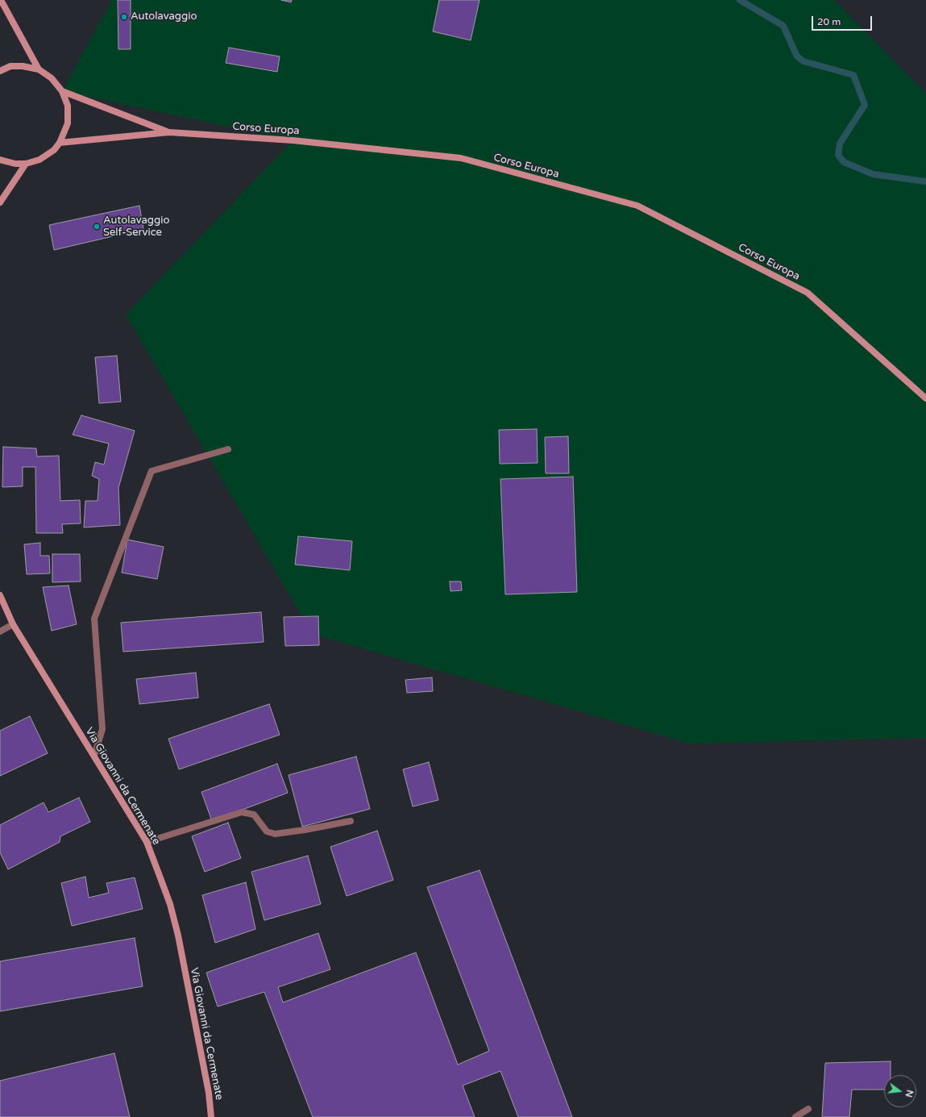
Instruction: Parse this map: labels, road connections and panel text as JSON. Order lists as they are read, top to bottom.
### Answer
{
  "streets": {
    "main road": ["Corso Europa", "Via Giovanni da Cermenate"]
  },
  "places": ["Autolavaggio", "Autolavaggio Self-Service"],
  "scale_bar": "20 m",
  "north": "right"
}
